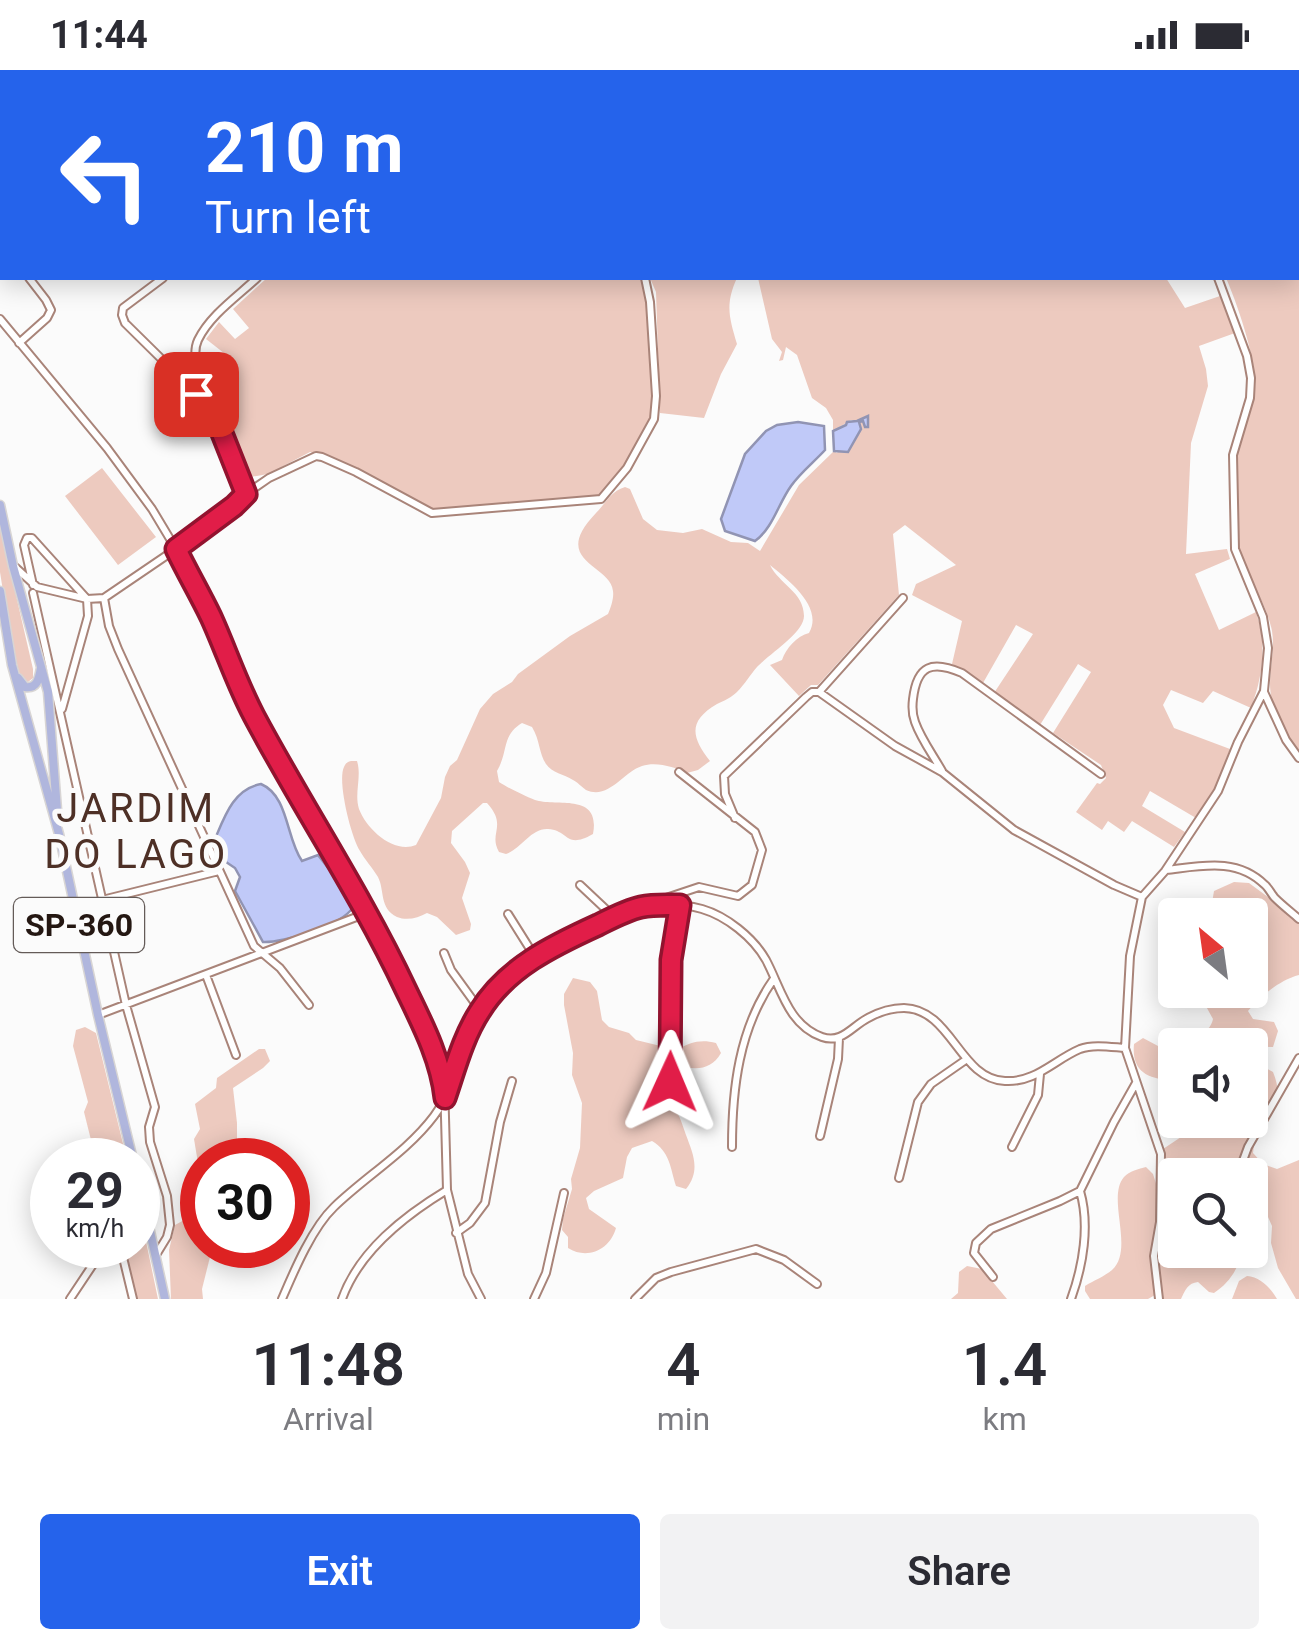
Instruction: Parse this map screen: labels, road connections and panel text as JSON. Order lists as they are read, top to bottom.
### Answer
{
  "streets": {
    "main road": ["SP-360"]
  },
  "districts": ["JARDIM DO LAGO"],
  "north": "top left",
  "page": {
    "status": "11:44",
    "turn": ["210 m", "Turn left"],
    "speed": "29 km/h",
    "limit": "30",
    "eta": [
      "11:48",
      "Arrival",
      "4",
      "min",
      "1.4",
      "km"
    ],
    "buttons": ["Exit", "Share"]
  }
}
